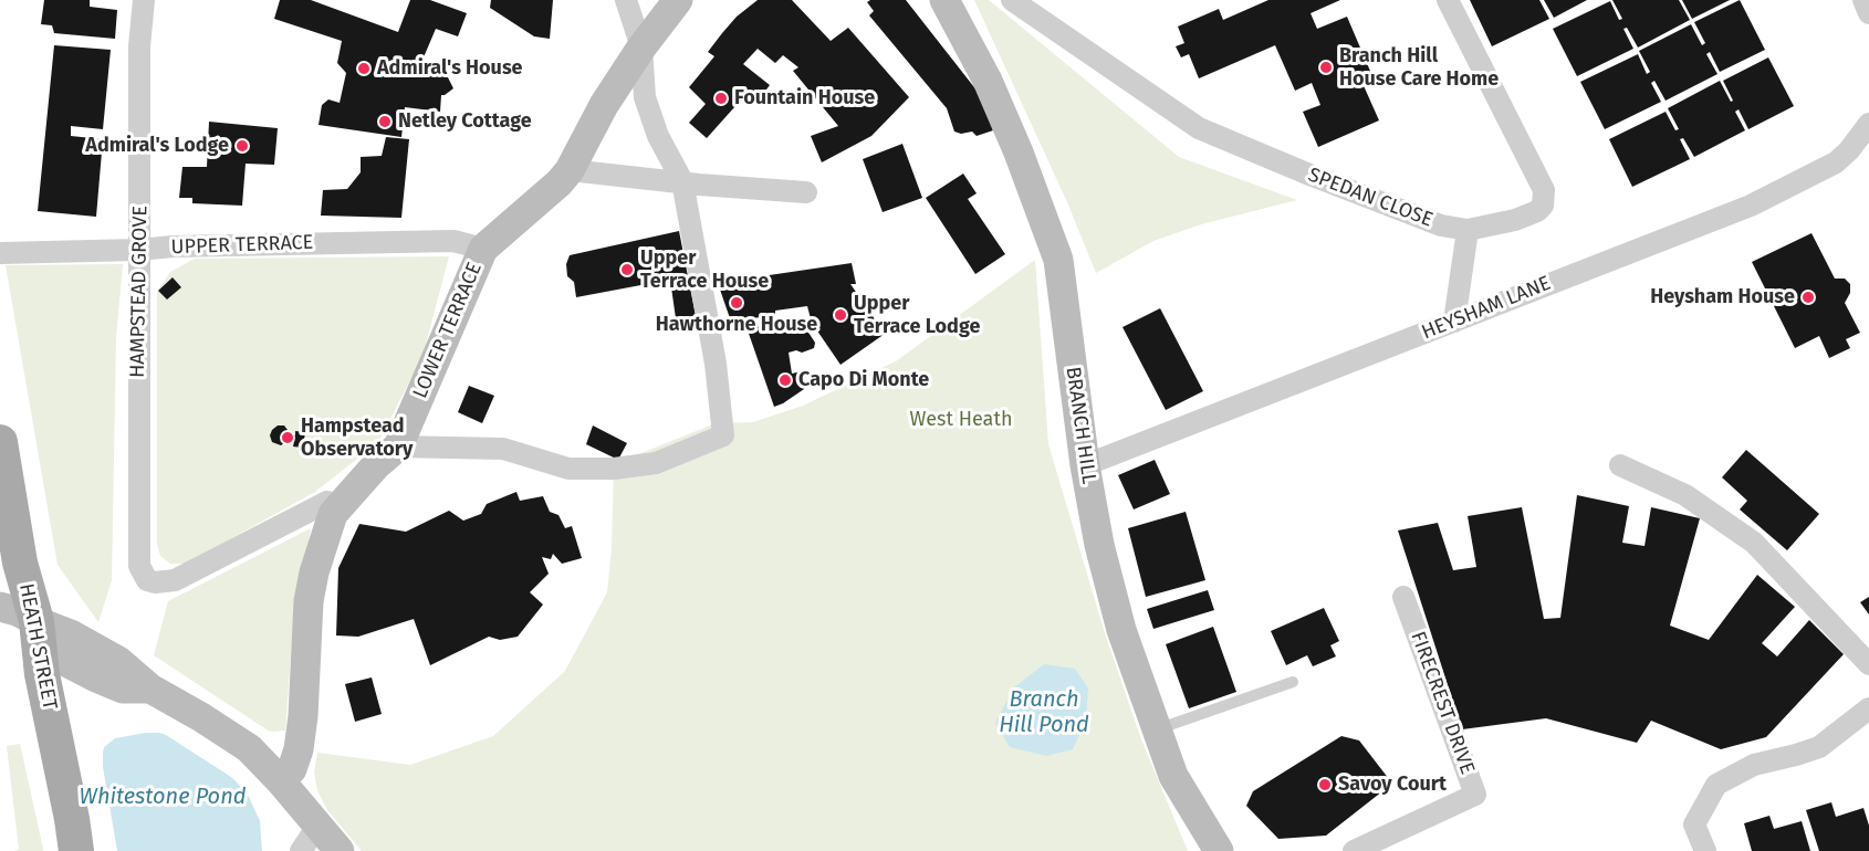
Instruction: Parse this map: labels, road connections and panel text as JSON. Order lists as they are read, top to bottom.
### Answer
{
  "streets": {
    "main road": ["HEATH STREET"],
    "street": [
      "SPEDAN CLOSE",
      "UPPER TERRACE",
      "HAMPSTEAD GROVE",
      "HEYSHAM LANE",
      "LOWER TERRACE",
      "BRANCH HILL",
      "FIRECREST DRIVE"
    ]
  },
  "crossings": [
    ["UPPER TERRACE", "HAMPSTEAD GROVE"],
    ["UPPER TERRACE", "LOWER TERRACE"],
    ["HAMPSTEAD GROVE", "LOWER TERRACE"],
    ["HEYSHAM LANE", "BRANCH HILL"]
  ],
  "water": ["Branch Hill Pond", "Whitestone Pond"],
  "parks": ["West Heath"],
  "places": [
    "Branch Hill House Care Home",
    "Admiral's House",
    "Fountain House",
    "Netley Cottage",
    "Admiral's Lodge",
    "Upper Terrace House",
    "Heysham House",
    "Hawthorne House",
    "Upper Terrace Lodge",
    "Capo Di Monte",
    "Hampstead Observatory",
    "Savoy Court"
  ]
}
